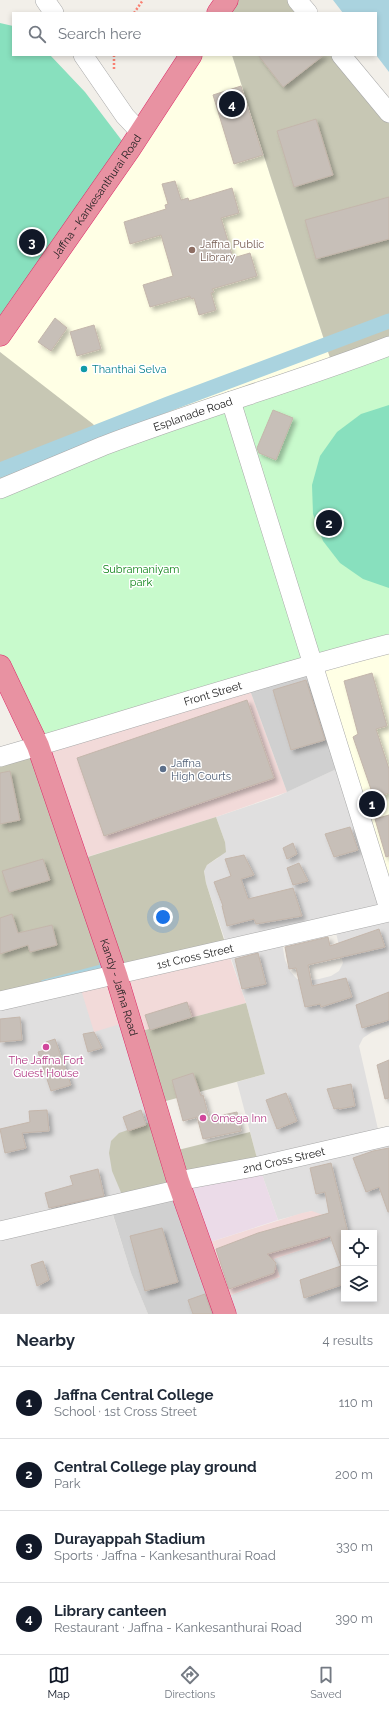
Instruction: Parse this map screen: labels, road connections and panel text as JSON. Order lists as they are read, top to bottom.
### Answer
{
  "streets": {
    "highway": ["Jaffna - Kankesanthurai Road", "Kandy - Jaffna Road"],
    "street": [
      "Esplanade Road",
      "Front Street",
      "1st Cross Street",
      "2nd Cross Street"
    ]
  },
  "crossings": [
    ["Front Street", "Kandy - Jaffna Road"],
    ["1st Cross Street", "Kandy - Jaffna Road"],
    ["Kandy - Jaffna Road", "2nd Cross Street"]
  ],
  "parks": ["Subramaniyam park"],
  "places": [
    "Jaffna Public Library",
    "Thanthai Selva",
    "Jaffna High Courts",
    "The Jaffna Fort Guest House",
    "Omega Inn"
  ],
  "page": {
    "search": "Search here",
    "pins": [
      "4",
      "3",
      "2",
      "1"
    ],
    "heading": ["Nearby", "4 results"],
    "list": [
      {
        "mark": "1",
        "name": "Jaffna Central College",
        "note": "School · 1st Cross Street",
        "value": "110 m"
      },
      {
        "mark": "2",
        "name": "Central College play ground",
        "note": "Park",
        "value": "200 m"
      },
      {
        "mark": "3",
        "name": "Durayappah Stadium",
        "note": "Sports · Jaffna - Kankesanthurai Road",
        "value": "330 m"
      },
      {
        "mark": "4",
        "name": "Library canteen",
        "note": "Restaurant · Jaffna - Kankesanthurai Road",
        "value": "390 m"
      }
    ],
    "nav": ["Map", "Directions", "Saved"]
  }
}
